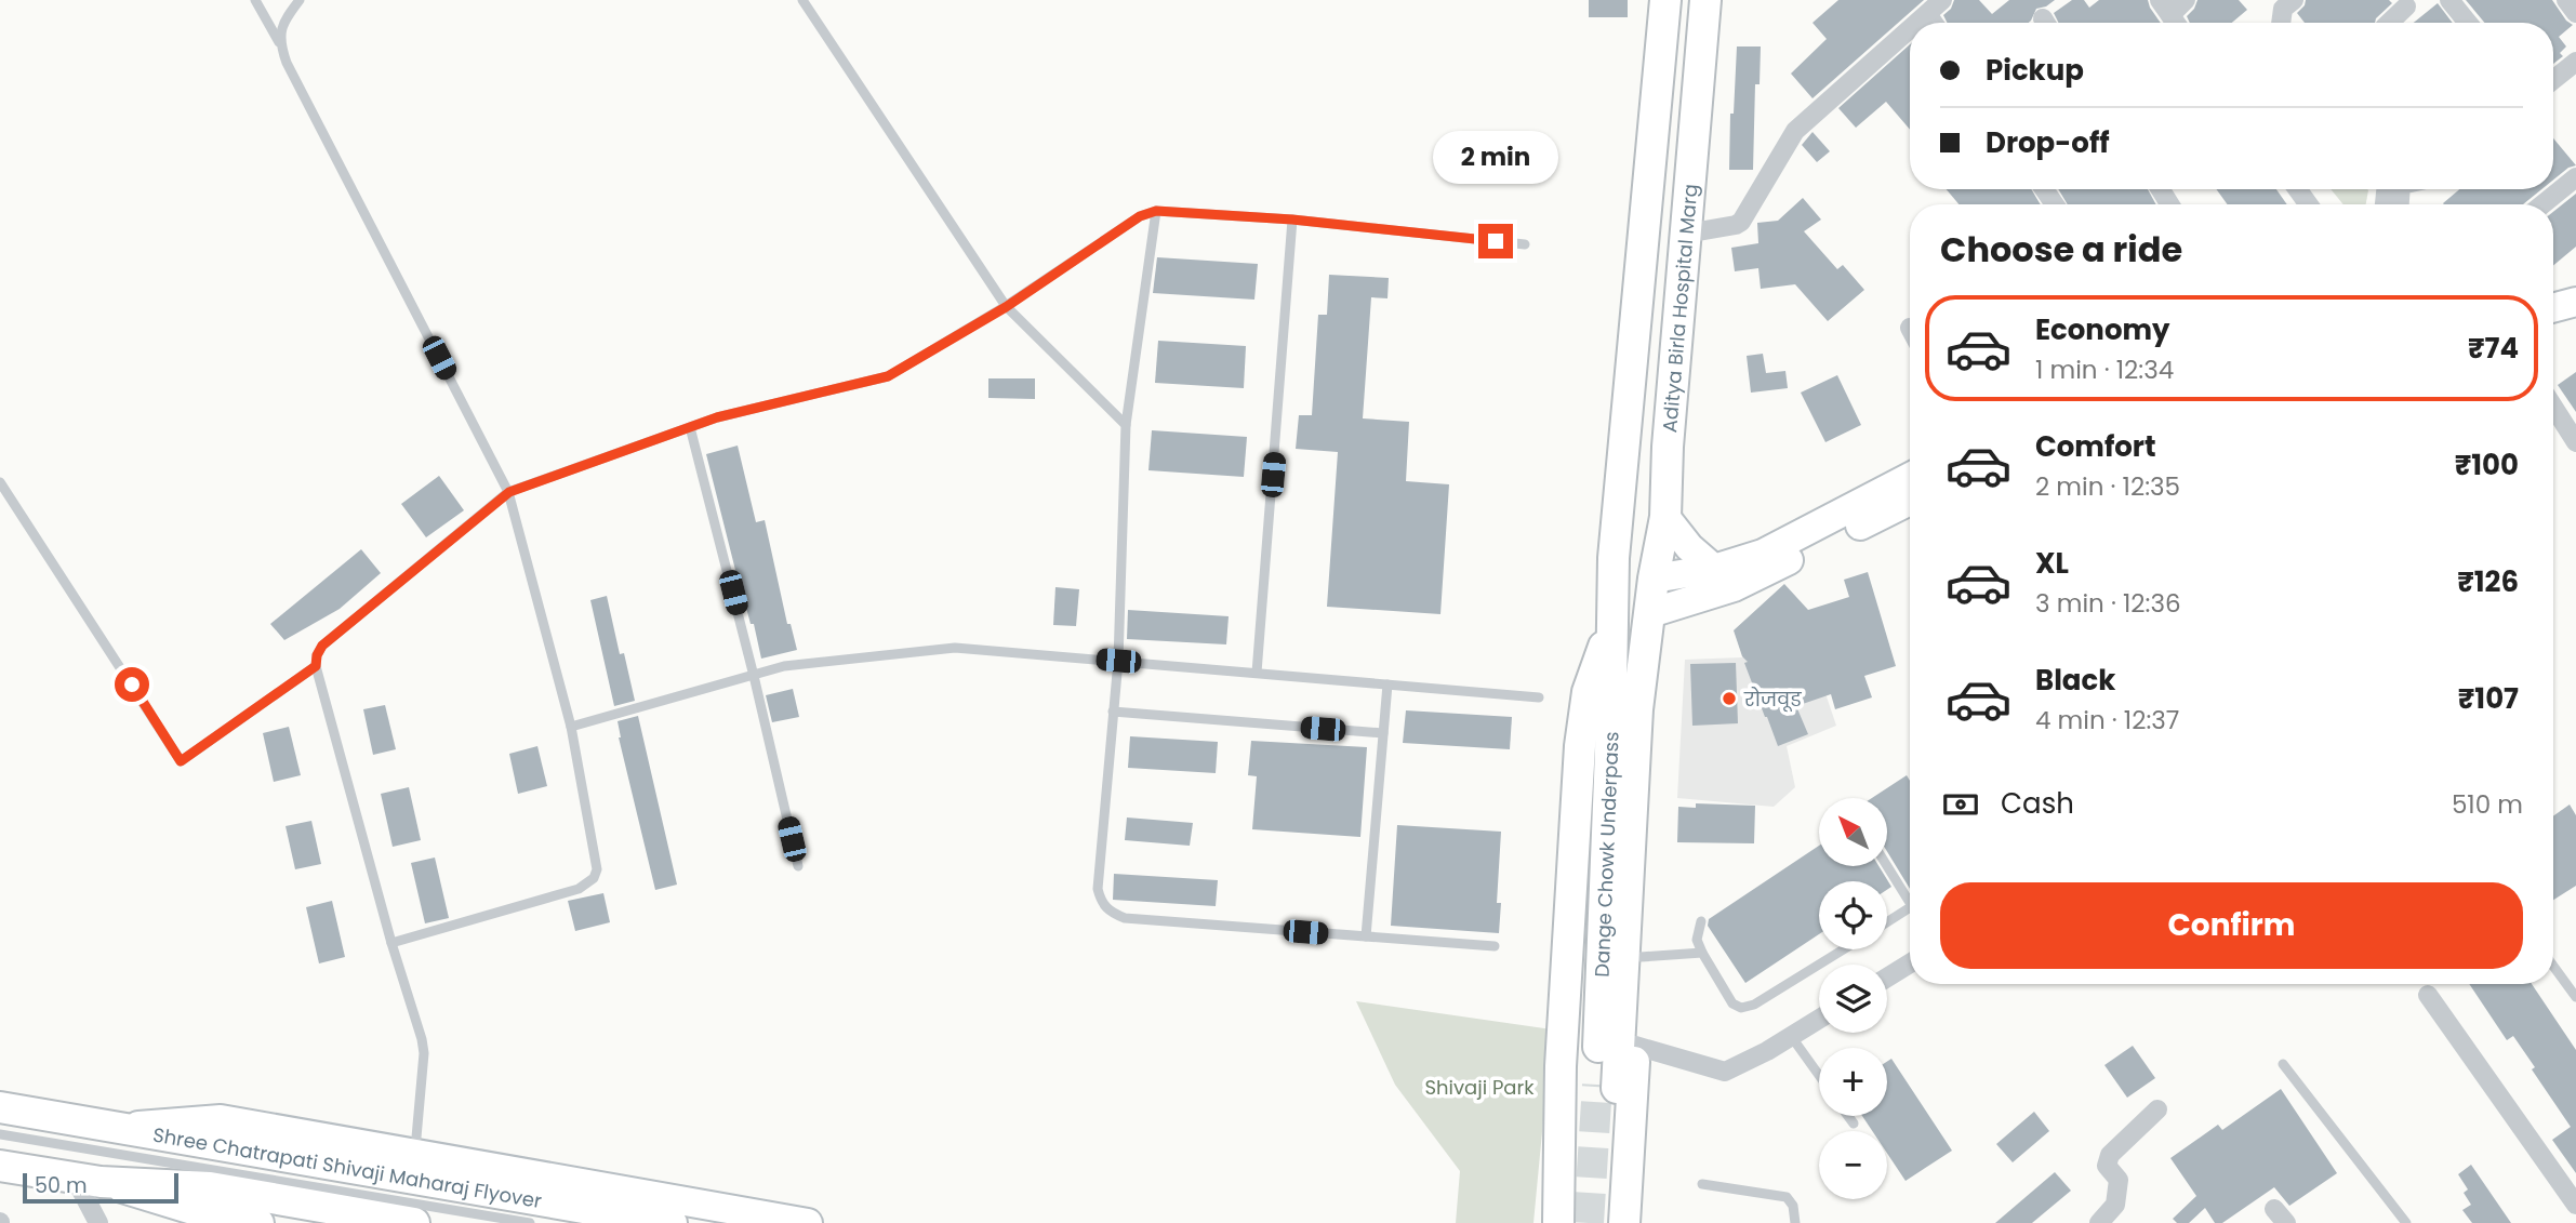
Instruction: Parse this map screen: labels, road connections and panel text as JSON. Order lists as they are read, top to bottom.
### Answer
{
  "streets": {
    "main road": ["Aditya Birla Hospital Marg", "Dange Chowk Underpass", "Shree Chatrapati Shivaji Maharaj Flyover"]
  },
  "crossings": [
    ["Aditya Birla Hospital Marg", "Dange Chowk Underpass"]
  ],
  "parks": ["Shivaji Park"],
  "places": ["रोजवूड"],
  "scale_bar": "50 m",
  "north": "top left",
  "page": {
    "banner": ["Pickup", "Drop-off"],
    "bubble": "2 min",
    "heading": "Choose a ride",
    "list": [
      {
        "name": "Economy",
        "note": "1 min · 12:34",
        "value": "₹74"
      },
      {
        "name": "Comfort",
        "note": "2 min · 12:35",
        "value": "₹100"
      },
      {
        "name": "XL",
        "note": "3 min · 12:36",
        "value": "₹126"
      },
      {
        "name": "Black",
        "note": "4 min · 12:37",
        "value": "₹107"
      }
    ],
    "pay": ["Cash", "510 m"],
    "map_buttons": ["+", "−"],
    "buttons": "Confirm",
    "scale": "50 m"
  }
}
